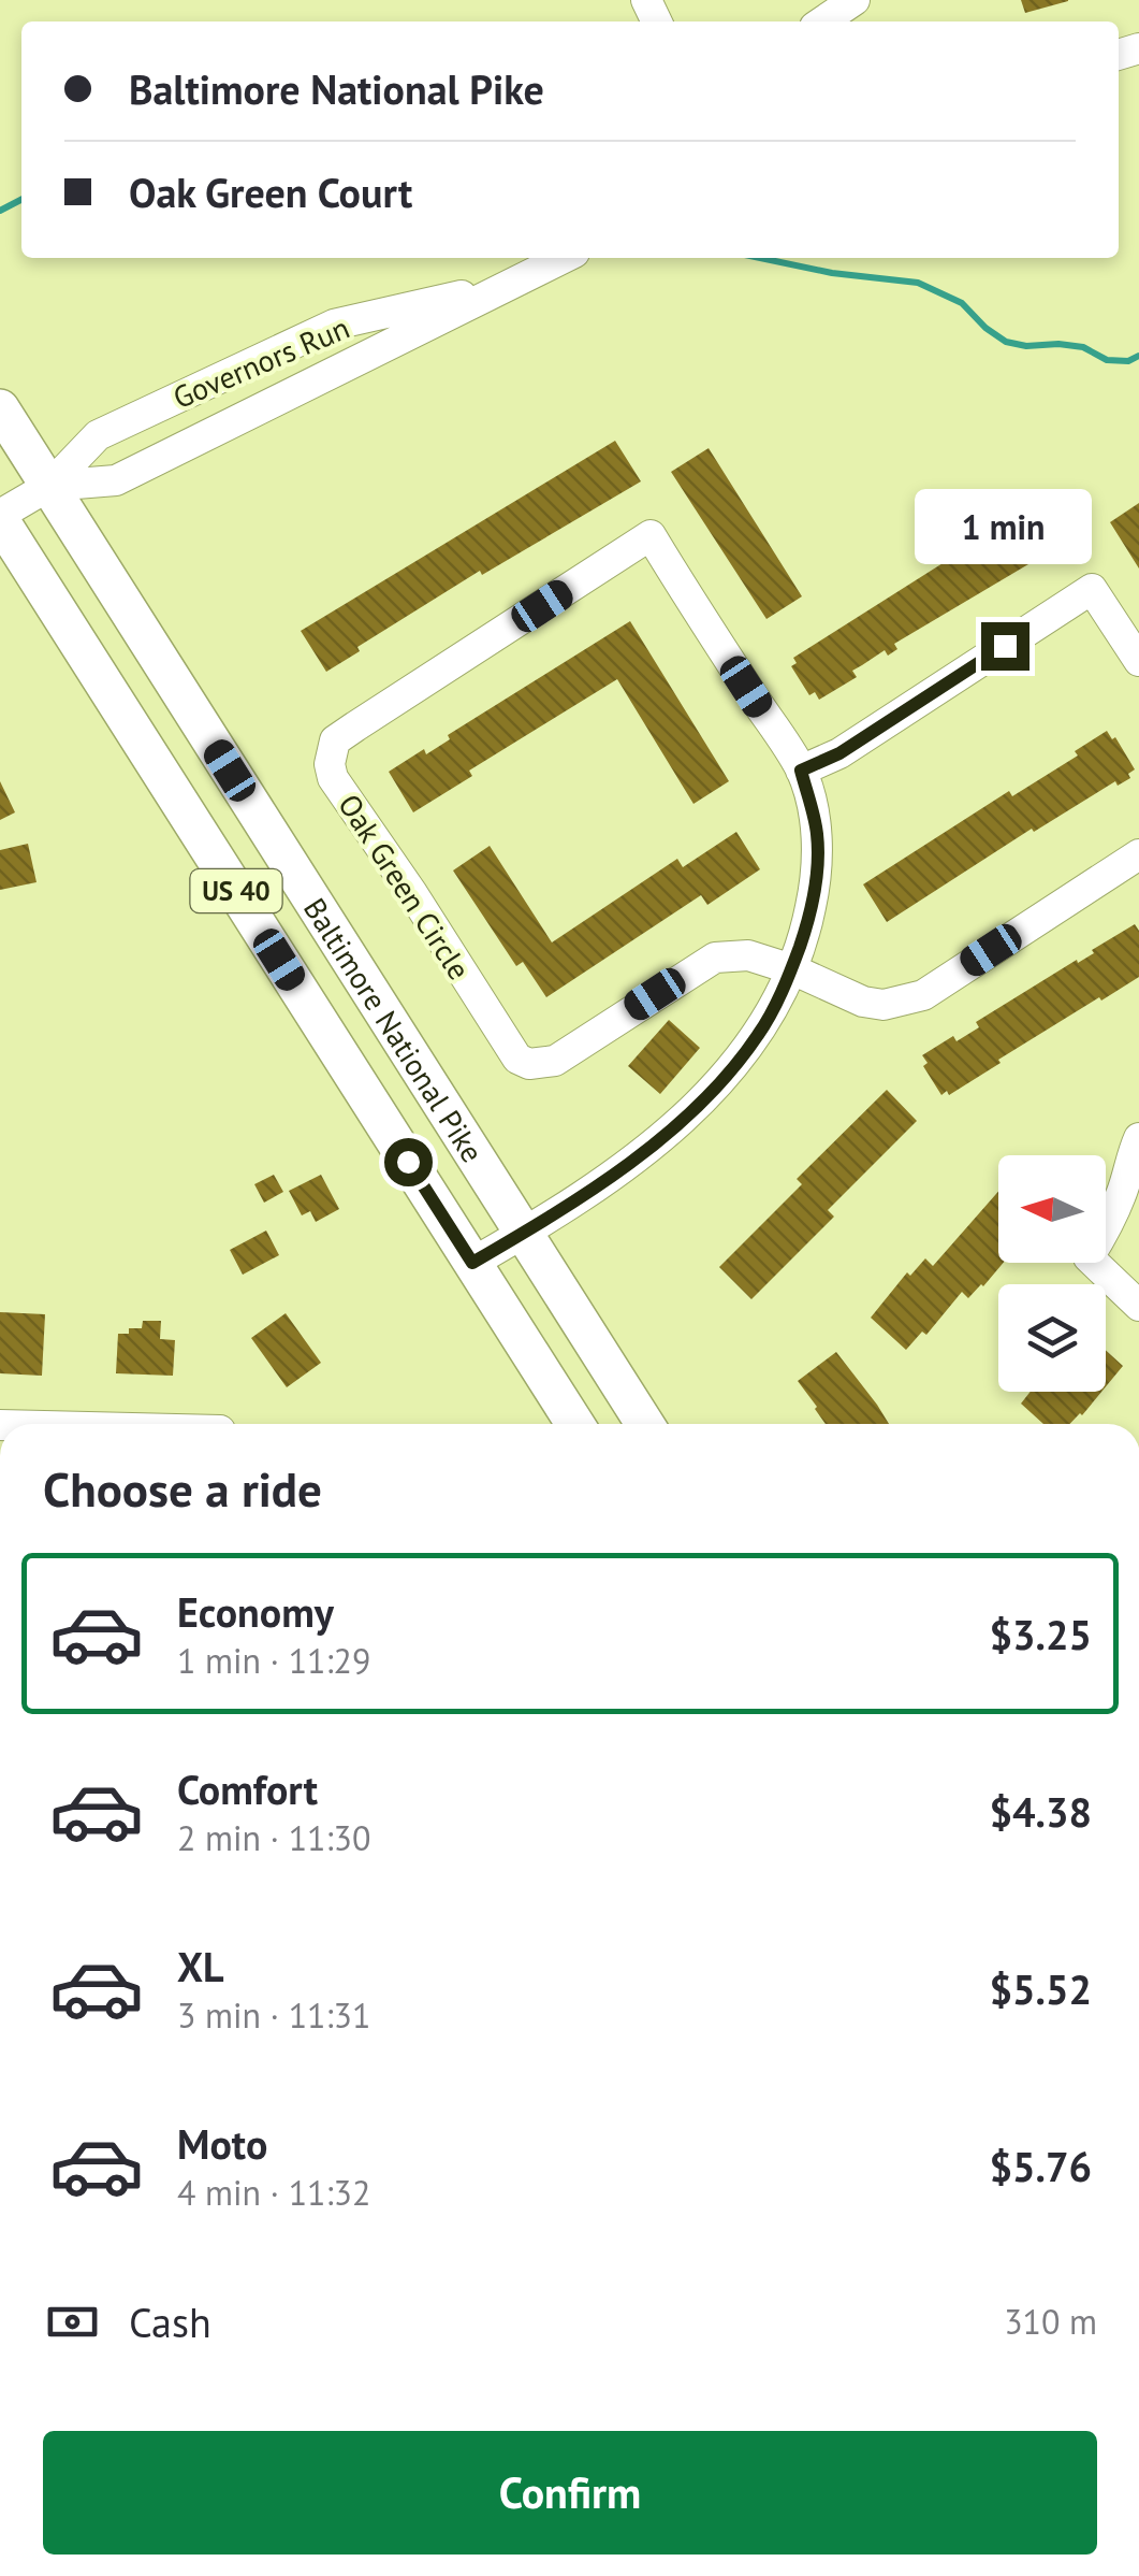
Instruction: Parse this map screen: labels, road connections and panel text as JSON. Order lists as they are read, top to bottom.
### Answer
{
  "streets": {
    "main road": ["US 40", "Baltimore National Pike"],
    "street": ["Governors Run", "Oak Green Circle"]
  },
  "crossings": [
    ["Governors Run", "Baltimore National Pike"],
    ["Oak Green Circle", "Baltimore National Pike"]
  ],
  "north": "left",
  "page": {
    "banner": ["Baltimore National Pike", "Oak Green Court"],
    "bubble": "1 min",
    "heading": "Choose a ride",
    "list": [
      {
        "name": "Economy",
        "note": "1 min · 11:29",
        "value": "$3.25"
      },
      {
        "name": "Comfort",
        "note": "2 min · 11:30",
        "value": "$4.38"
      },
      {
        "name": "XL",
        "note": "3 min · 11:31",
        "value": "$5.52"
      },
      {
        "name": "Moto",
        "note": "4 min · 11:32",
        "value": "$5.76"
      }
    ],
    "pay": ["Cash", "310 m"],
    "buttons": "Confirm"
  }
}
